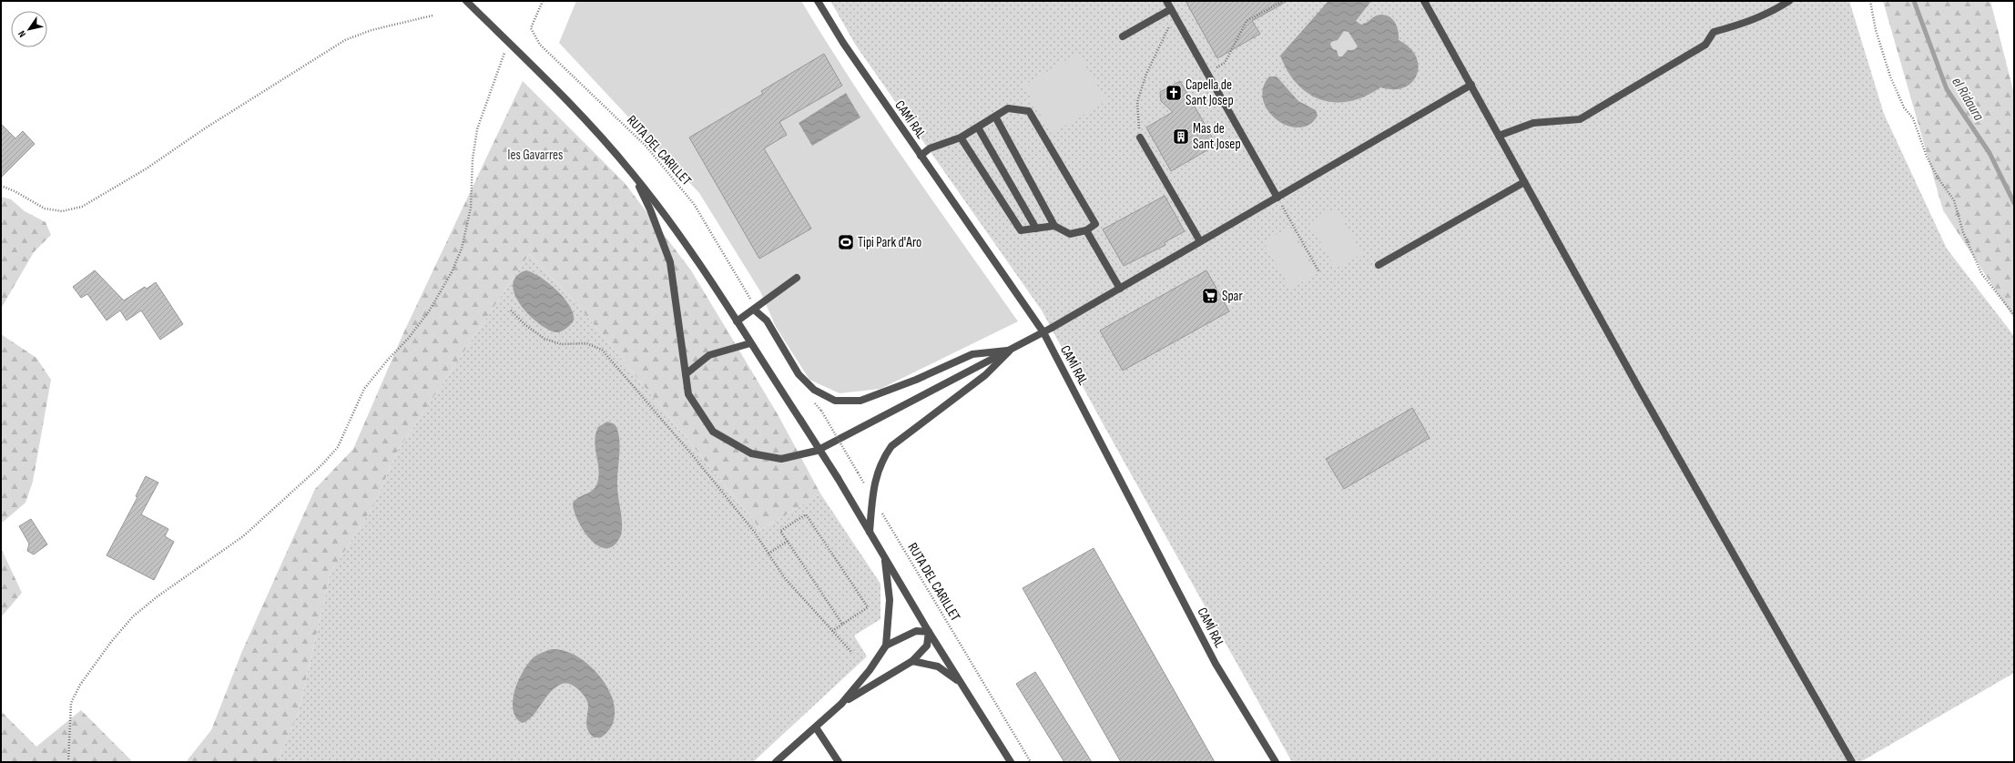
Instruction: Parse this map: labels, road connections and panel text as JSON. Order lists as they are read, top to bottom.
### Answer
{
  "streets": {
    "street": ["CAMÍ RAL"],
    "path": ["RUTA DEL CARILLET"]
  },
  "water": ["el Ridaura"],
  "parks": ["les Gavarres"],
  "places": {
    "church": ["Capella de Sant Josep"],
    "building": ["Mas de Sant Josep"],
    "sports": ["Tipi Park d'Aro"],
    "supermarket": ["Spar"]
  },
  "north": "bottom left"
}
